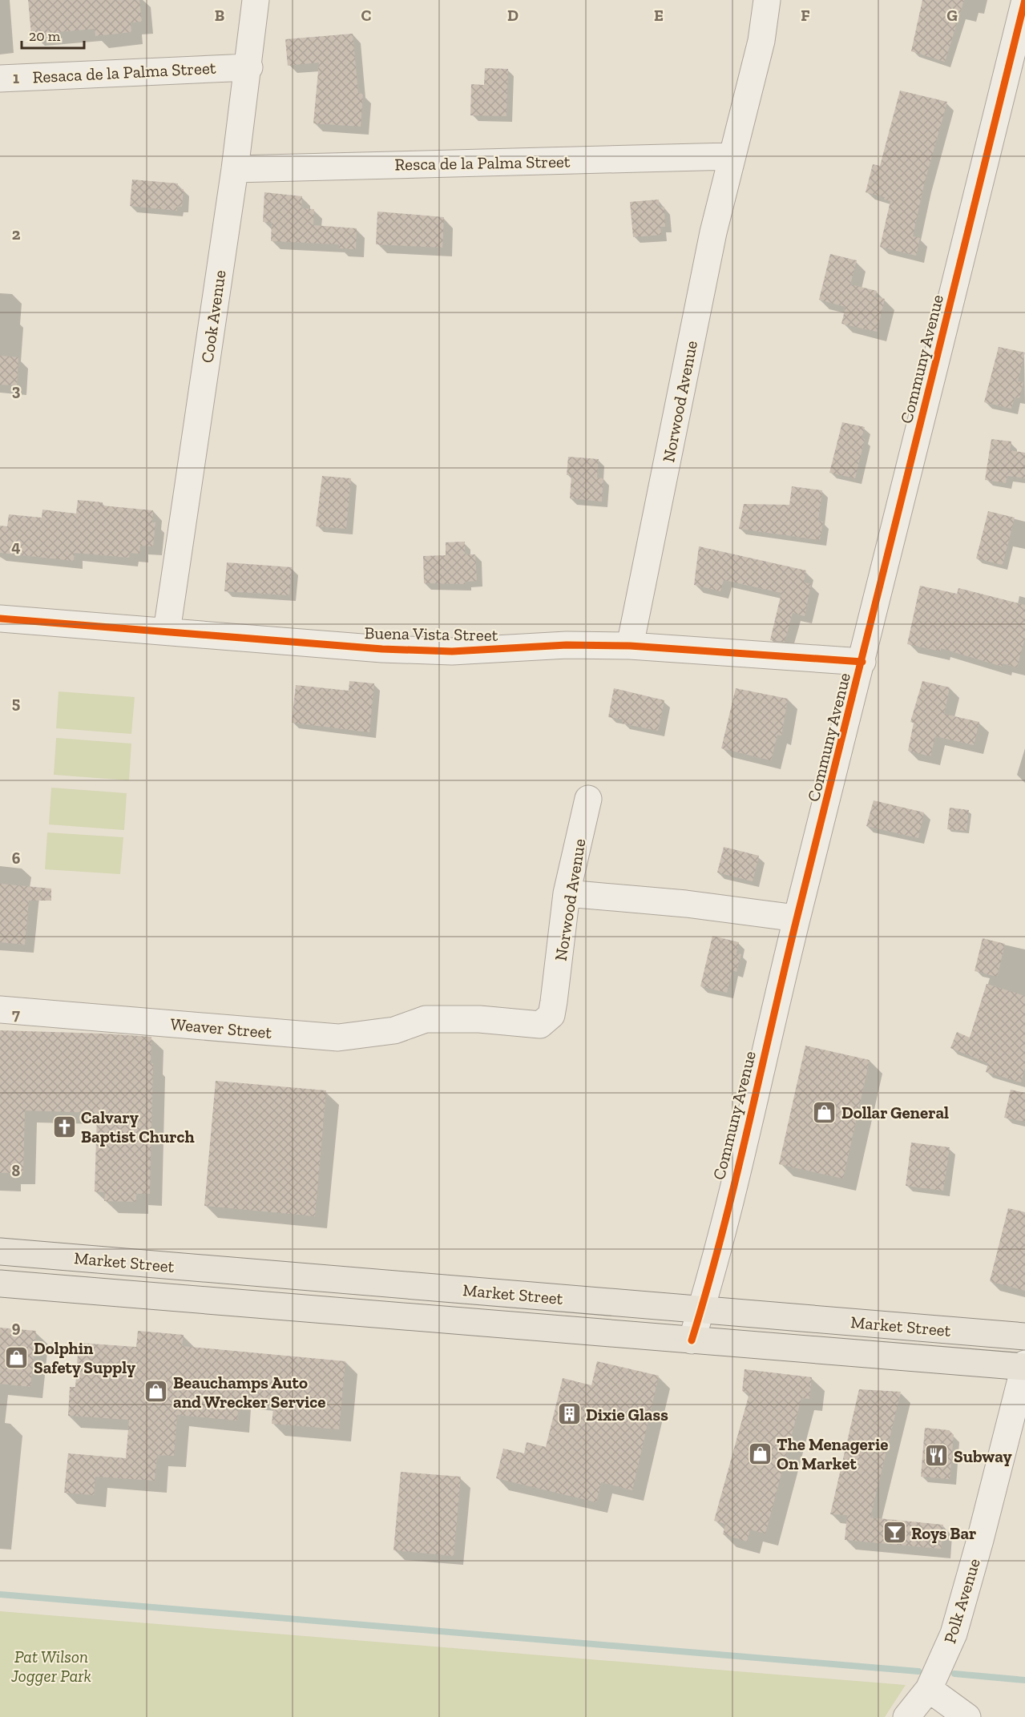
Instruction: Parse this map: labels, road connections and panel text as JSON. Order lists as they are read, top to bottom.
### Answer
{
  "streets": {
    "main road": ["Market Street"],
    "street": [
      "Resaca de la Palma Street",
      "Resca de la Palma Street",
      "Cook Avenue",
      "Communy Avenue",
      "Norwood Avenue",
      "Buena Vista Street",
      "Weaver Street",
      "Polk Avenue"
    ]
  },
  "crossings": [
    ["Resaca de la Palma Street", "Cook Avenue"],
    ["Resca de la Palma Street", "Cook Avenue"],
    ["Resca de la Palma Street", "Norwood Avenue"],
    ["Cook Avenue", "Buena Vista Street"],
    ["Communy Avenue", "Buena Vista Street"],
    ["Communy Avenue", "Market Street"],
    ["Norwood Avenue", "Buena Vista Street"],
    ["Norwood Avenue", "Weaver Street"],
    ["Market Street", "Polk Avenue"]
  ],
  "parks": ["Pat Wilson Jogger Park"],
  "places": {
    "shop": [
      "Dollar General",
      "Dolphin Safety Supply",
      "Beauchamps Auto and Wrecker Service",
      "The Menagerie On Market"
    ],
    "church": ["Calvary Baptist Church"],
    "building": ["Dixie Glass"],
    "restaurant": ["Subway"],
    "bar": ["Roys Bar"]
  },
  "scale_bar": "20 m",
  "grid": {
    "columns": [
      "B",
      "C",
      "D",
      "E",
      "F",
      "G"
    ],
    "rows": [
      "1",
      "2",
      "3",
      "4",
      "5",
      "6",
      "7",
      "8",
      "9"
    ]
  }
}
